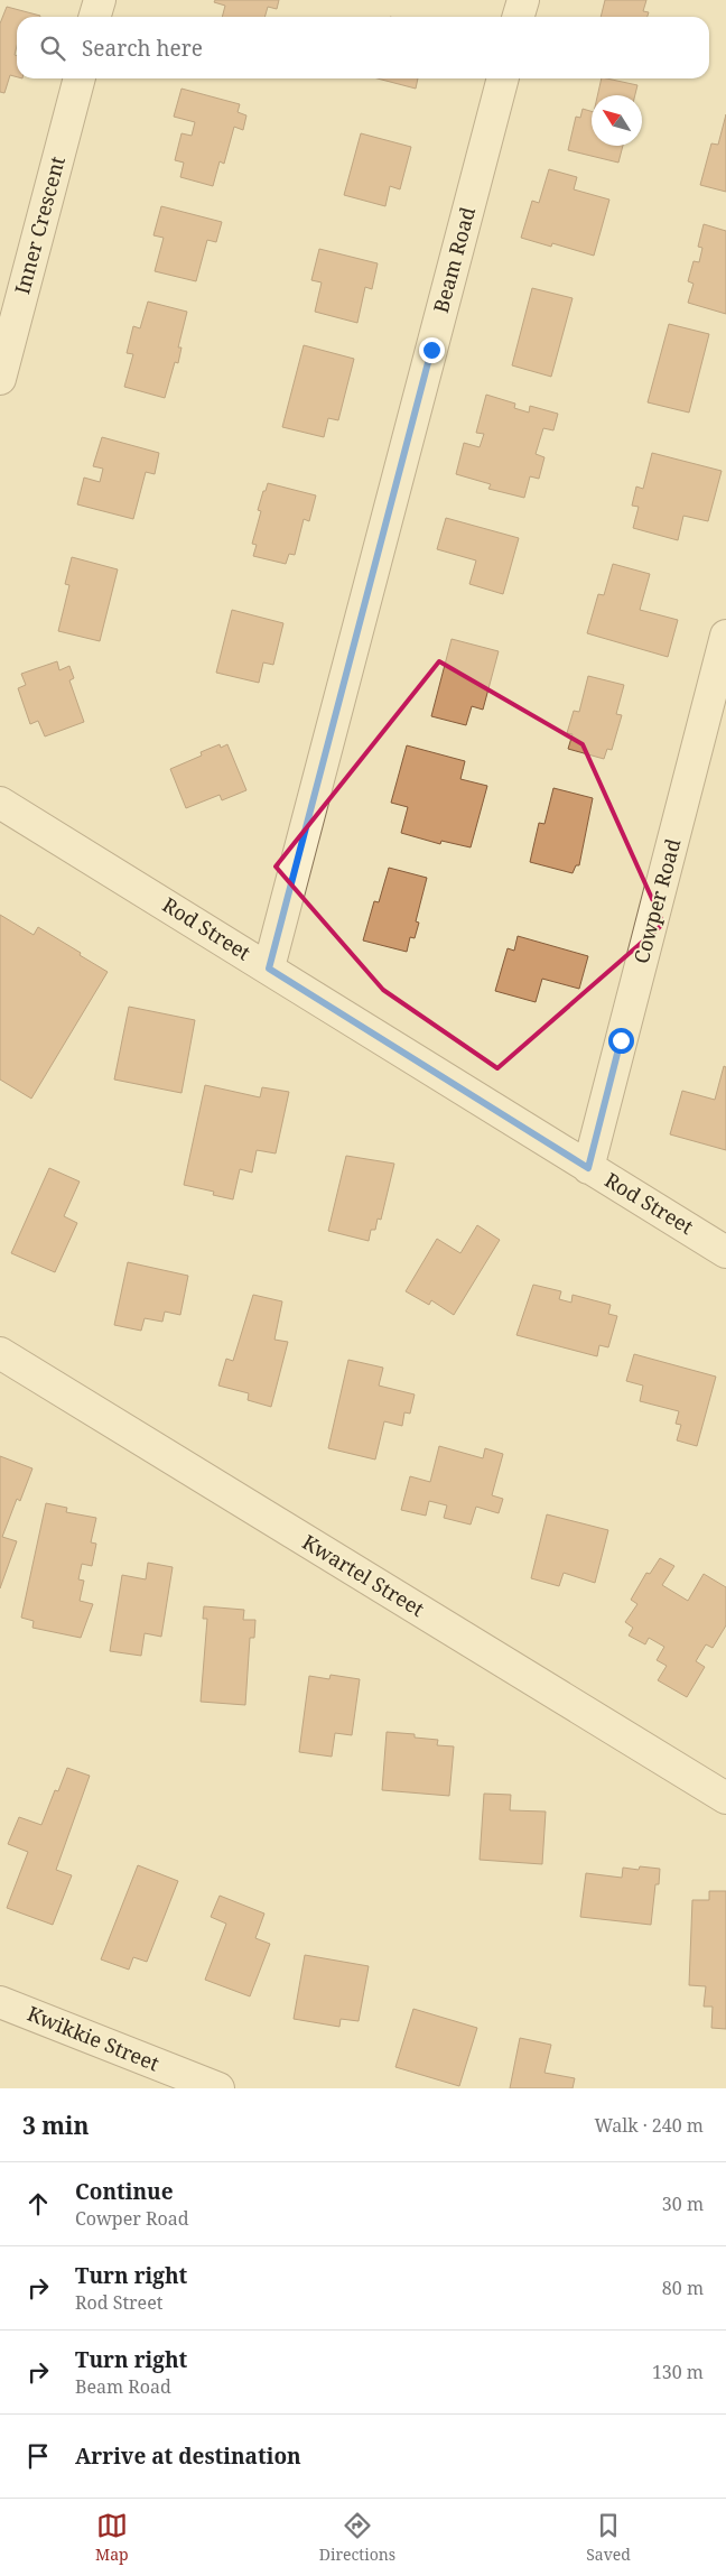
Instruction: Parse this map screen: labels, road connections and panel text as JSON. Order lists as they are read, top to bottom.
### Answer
{
  "streets": {
    "street": [
      "Inner Crescent",
      "Beam Road",
      "Cowper Road",
      "Rod Street",
      "Kwartel Street",
      "Kwikkie Street"
    ]
  },
  "crossings": [
    ["Beam Road", "Rod Street"],
    ["Cowper Road", "Rod Street"]
  ],
  "north": "top left",
  "page": {
    "search": "Search here",
    "heading": ["3 min", "Walk · 240 m"],
    "list": [
      ["Continue", "Cowper Road", "30 m"],
      ["Turn right", "Rod Street", "80 m"],
      ["Turn right", "Beam Road", "130 m"],
      "Arrive at destination"
    ],
    "nav": ["Map", "Directions", "Saved"]
  }
}
